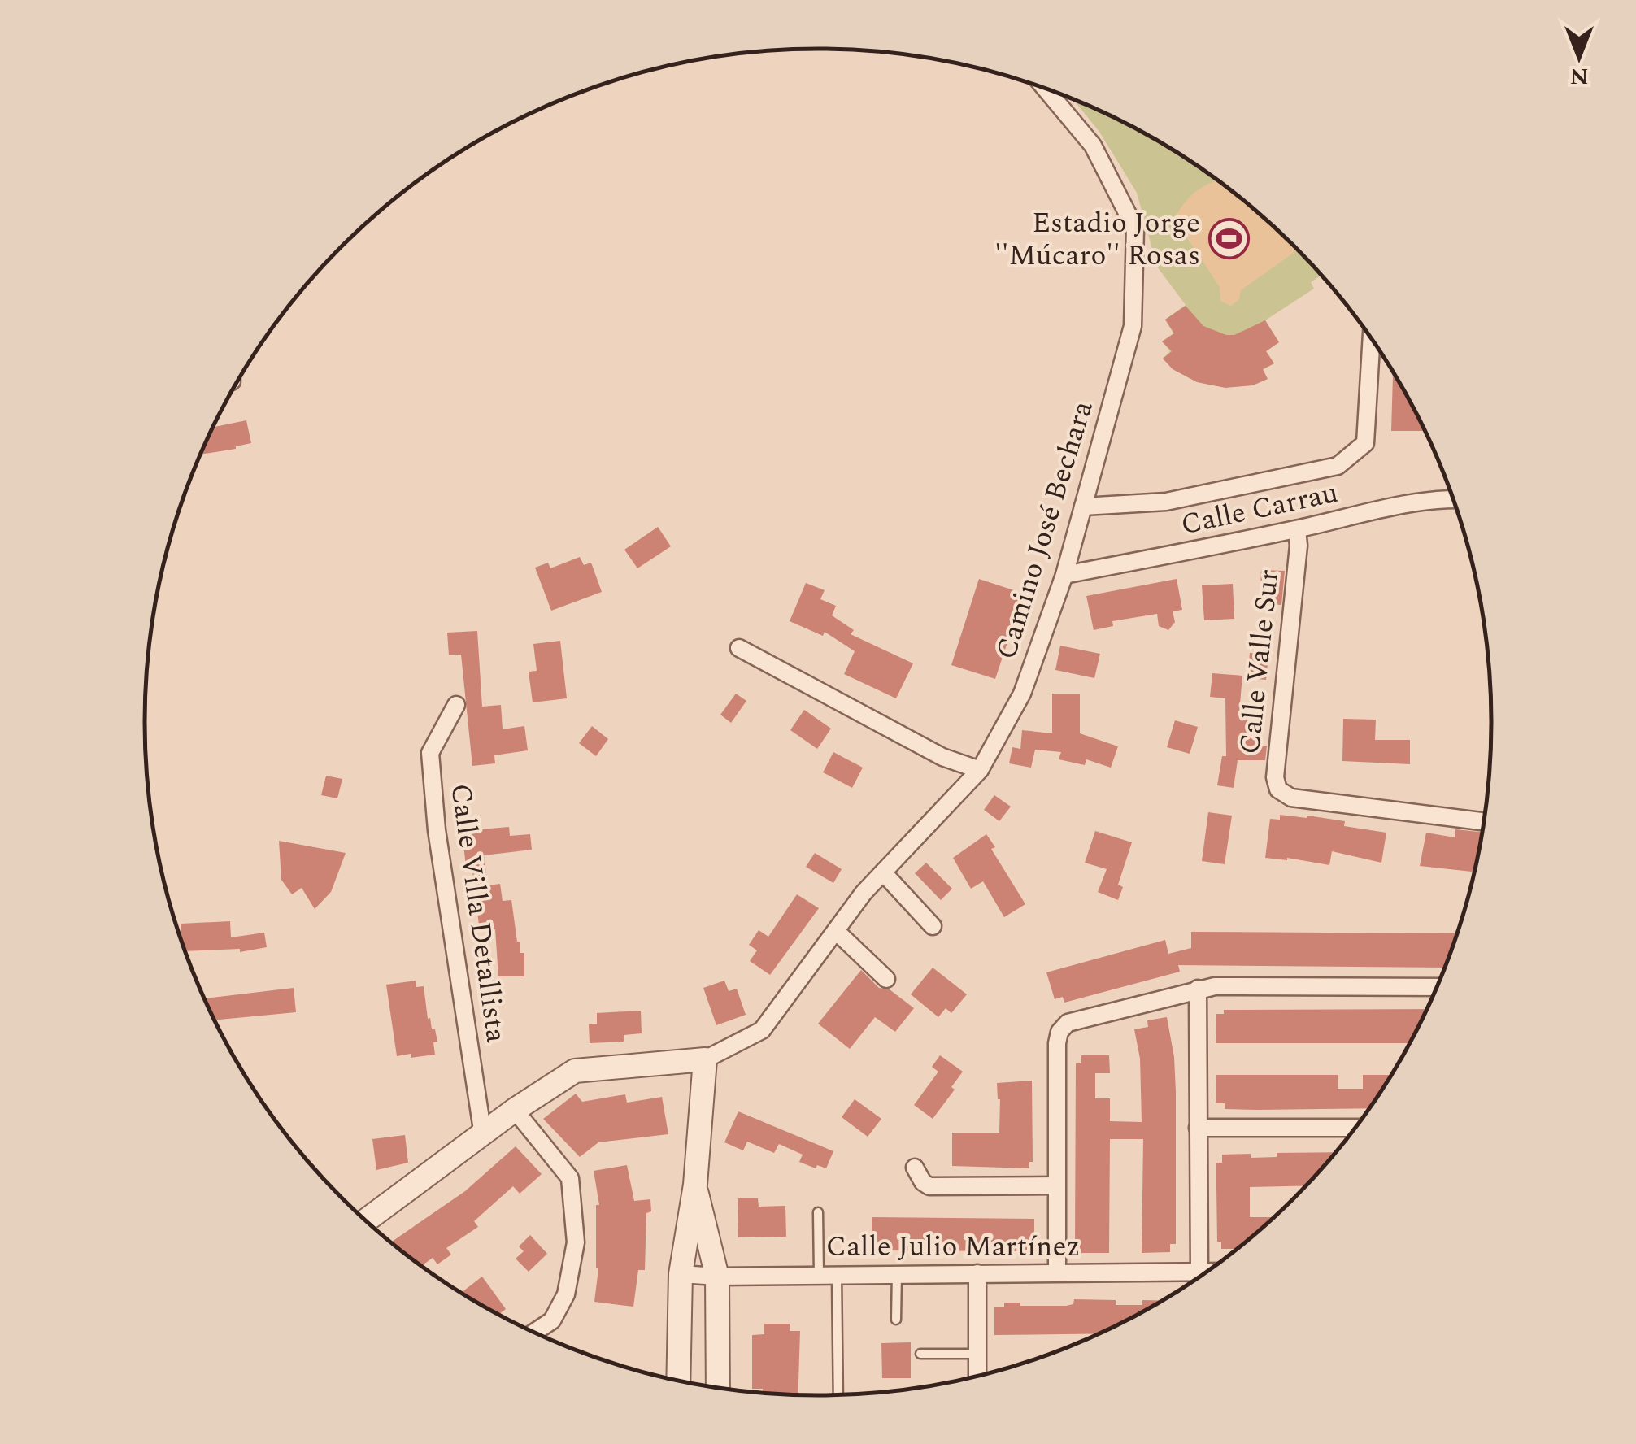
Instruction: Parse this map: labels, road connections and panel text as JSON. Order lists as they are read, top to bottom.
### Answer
{
  "streets": {
    "street": [
      "Calle Carrau",
      "Camino José Bechara",
      "Calle Valle Sur",
      "Calle Villa Detallista",
      "Calle Julio Martínez"
    ]
  },
  "crossings": [
    ["Calle Carrau", "Camino José Bechara"],
    ["Calle Carrau", "Calle Valle Sur"]
  ],
  "places": {
    "sports": ["Estadio Jorge ''Múcaro'' Rosas"]
  },
  "north": "bottom"
}
